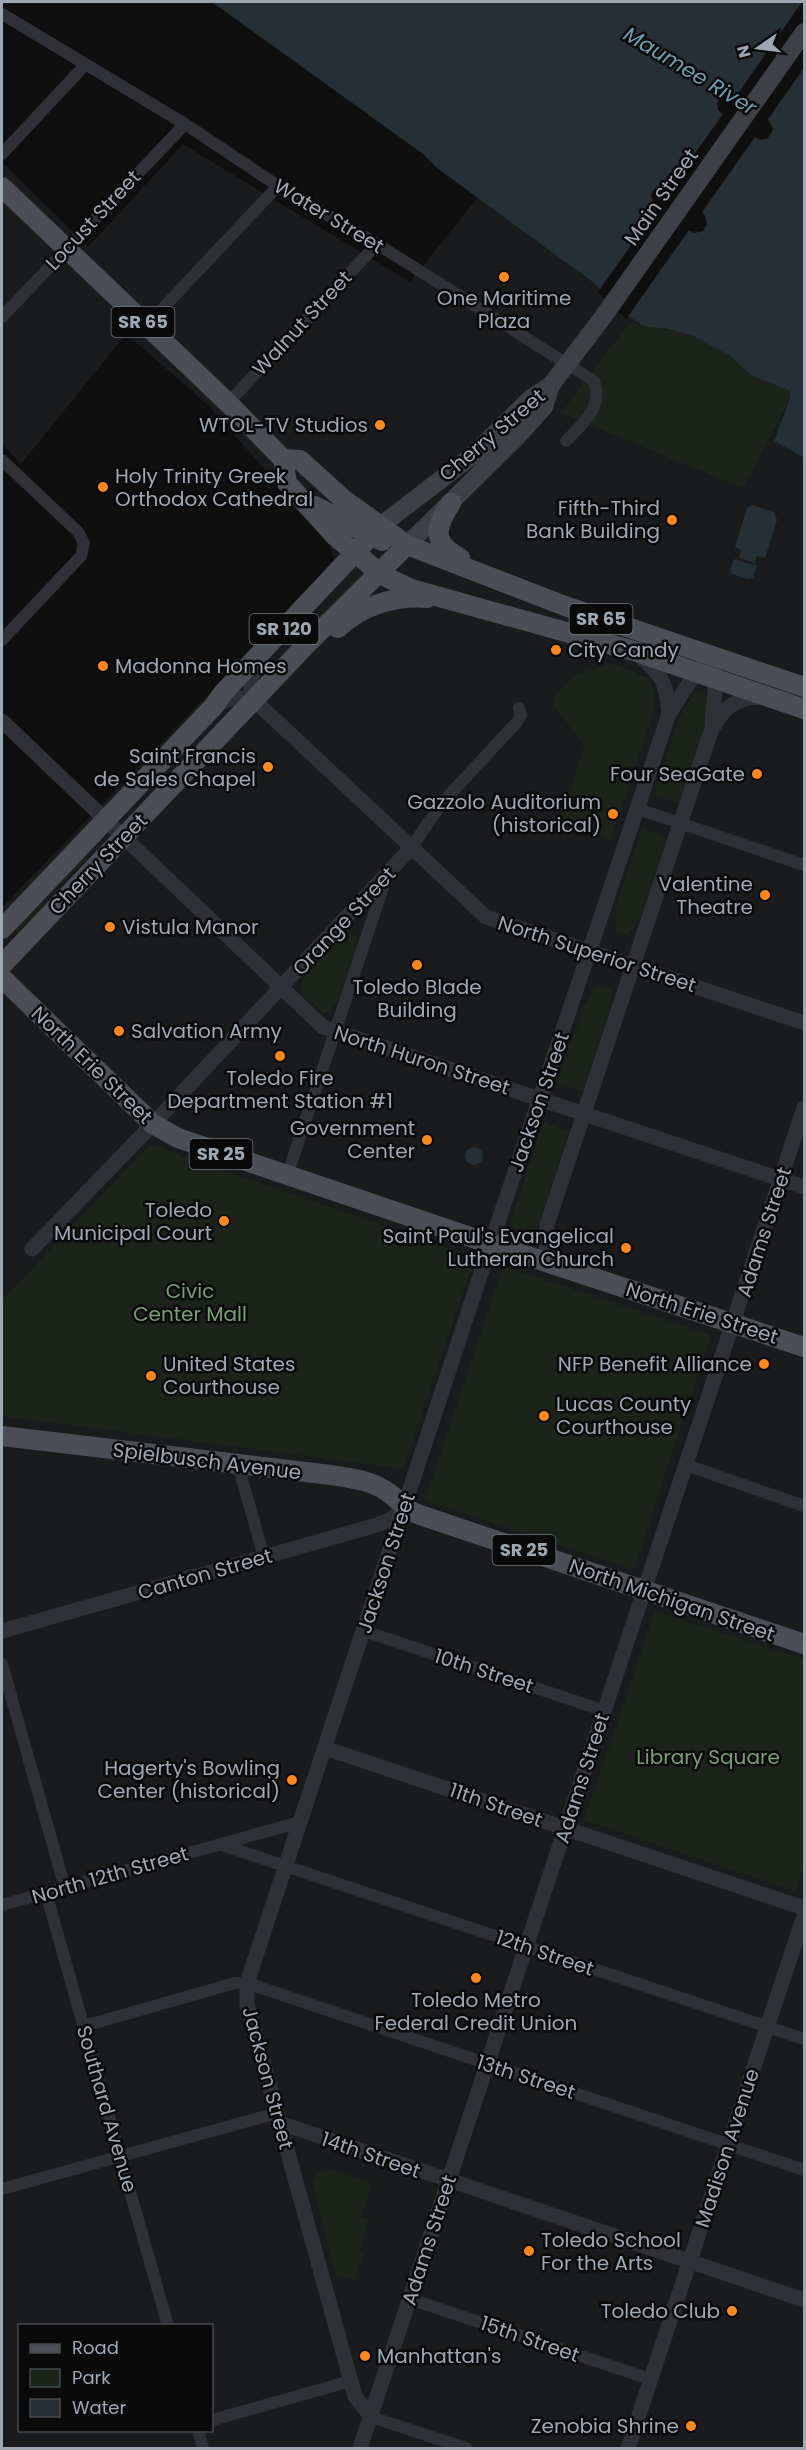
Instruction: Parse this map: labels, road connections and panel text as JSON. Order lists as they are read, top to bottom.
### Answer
{
  "streets": {
    "main road": [
      "Main Street",
      "SR 65",
      "Cherry Street",
      "SR 120",
      "North Erie Street",
      "SR 25",
      "Spielbusch Avenue",
      "North Michigan Street"
    ],
    "street": [
      "Water Street",
      "Locust Street",
      "Walnut Street",
      "Orange Street",
      "North Superior Street",
      "North Huron Street",
      "Jackson Street",
      "Adams Street",
      "Canton Street",
      "10th Street",
      "11th Street",
      "North 12th Street",
      "12th Street",
      "13th Street",
      "Southard Avenue",
      "Madison Avenue",
      "14th Street",
      "15th Street"
    ]
  },
  "crossings": [
    ["Main Street", "Cherry Street"],
    ["Water Street", "Locust Street"],
    ["Water Street", "Walnut Street"],
    ["Locust Street", "SR 65"],
    ["SR 65", "Walnut Street"],
    ["SR 65", "Cherry Street"],
    ["SR 65", "Jackson Street"],
    ["Cherry Street", "North Superior Street"],
    ["Cherry Street", "North Huron Street"],
    ["Orange Street", "North Superior Street"],
    ["Orange Street", "North Huron Street"],
    ["Orange Street", "North Erie Street"],
    ["North Superior Street", "Jackson Street"],
    ["North Huron Street", "Jackson Street"],
    ["North Huron Street", "Adams Street"],
    ["North Erie Street", "Jackson Street"],
    ["North Erie Street", "Adams Street"],
    ["Jackson Street", "Adams Street"],
    ["Jackson Street", "Spielbusch Avenue"],
    ["Jackson Street", "Canton Street"],
    ["Jackson Street", "North Michigan Street"],
    ["Jackson Street", "10th Street"],
    ["Jackson Street", "11th Street"],
    ["Jackson Street", "North 12th Street"],
    ["Jackson Street", "12th Street"],
    ["Jackson Street", "13th Street"],
    ["Jackson Street", "14th Street"],
    ["Adams Street", "North Michigan Street"],
    ["Adams Street", "10th Street"],
    ["Adams Street", "11th Street"],
    ["Adams Street", "12th Street"],
    ["Adams Street", "13th Street"],
    ["Adams Street", "14th Street"],
    ["Adams Street", "15th Street"],
    ["Spielbusch Avenue", "Canton Street"],
    ["Spielbusch Avenue", "North Michigan Street"],
    ["Canton Street", "North Michigan Street"],
    ["North 12th Street", "Southard Avenue"],
    ["12th Street", "Madison Avenue"],
    ["13th Street", "Madison Avenue"],
    ["Madison Avenue", "14th Street"],
    ["Madison Avenue", "15th Street"]
  ],
  "water": ["Maumee River"],
  "parks": ["Civic Center Mall", "Library Square"],
  "places": [
    "One Maritime Plaza",
    "WTOL-TV Studios",
    "Holy Trinity Greek Orthodox Cathedral",
    "Fifth-Third Bank Building",
    "City Candy",
    "Madonna Homes",
    "Saint Francis de Sales Chapel",
    "Four SeaGate",
    "Gazzolo Auditorium (historical)",
    "Valentine Theatre",
    "Vistula Manor",
    "Toledo Blade Building",
    "Salvation Army",
    "Toledo Fire Department Station #1",
    "Government Center",
    "Toledo Municipal Court",
    "Saint Paul's Evangelical Lutheran Church",
    "NFP Benefit Alliance",
    "United States Courthouse",
    "Lucas County Courthouse",
    "Hagerty's Bowling Center (historical)",
    "Toledo Metro Federal Credit Union",
    "Toledo School For the Arts",
    "Toledo Club",
    "Manhattan's",
    "Zenobia Shrine"
  ],
  "legend": ["Road", "Park", "Water"],
  "north": "left"
}
